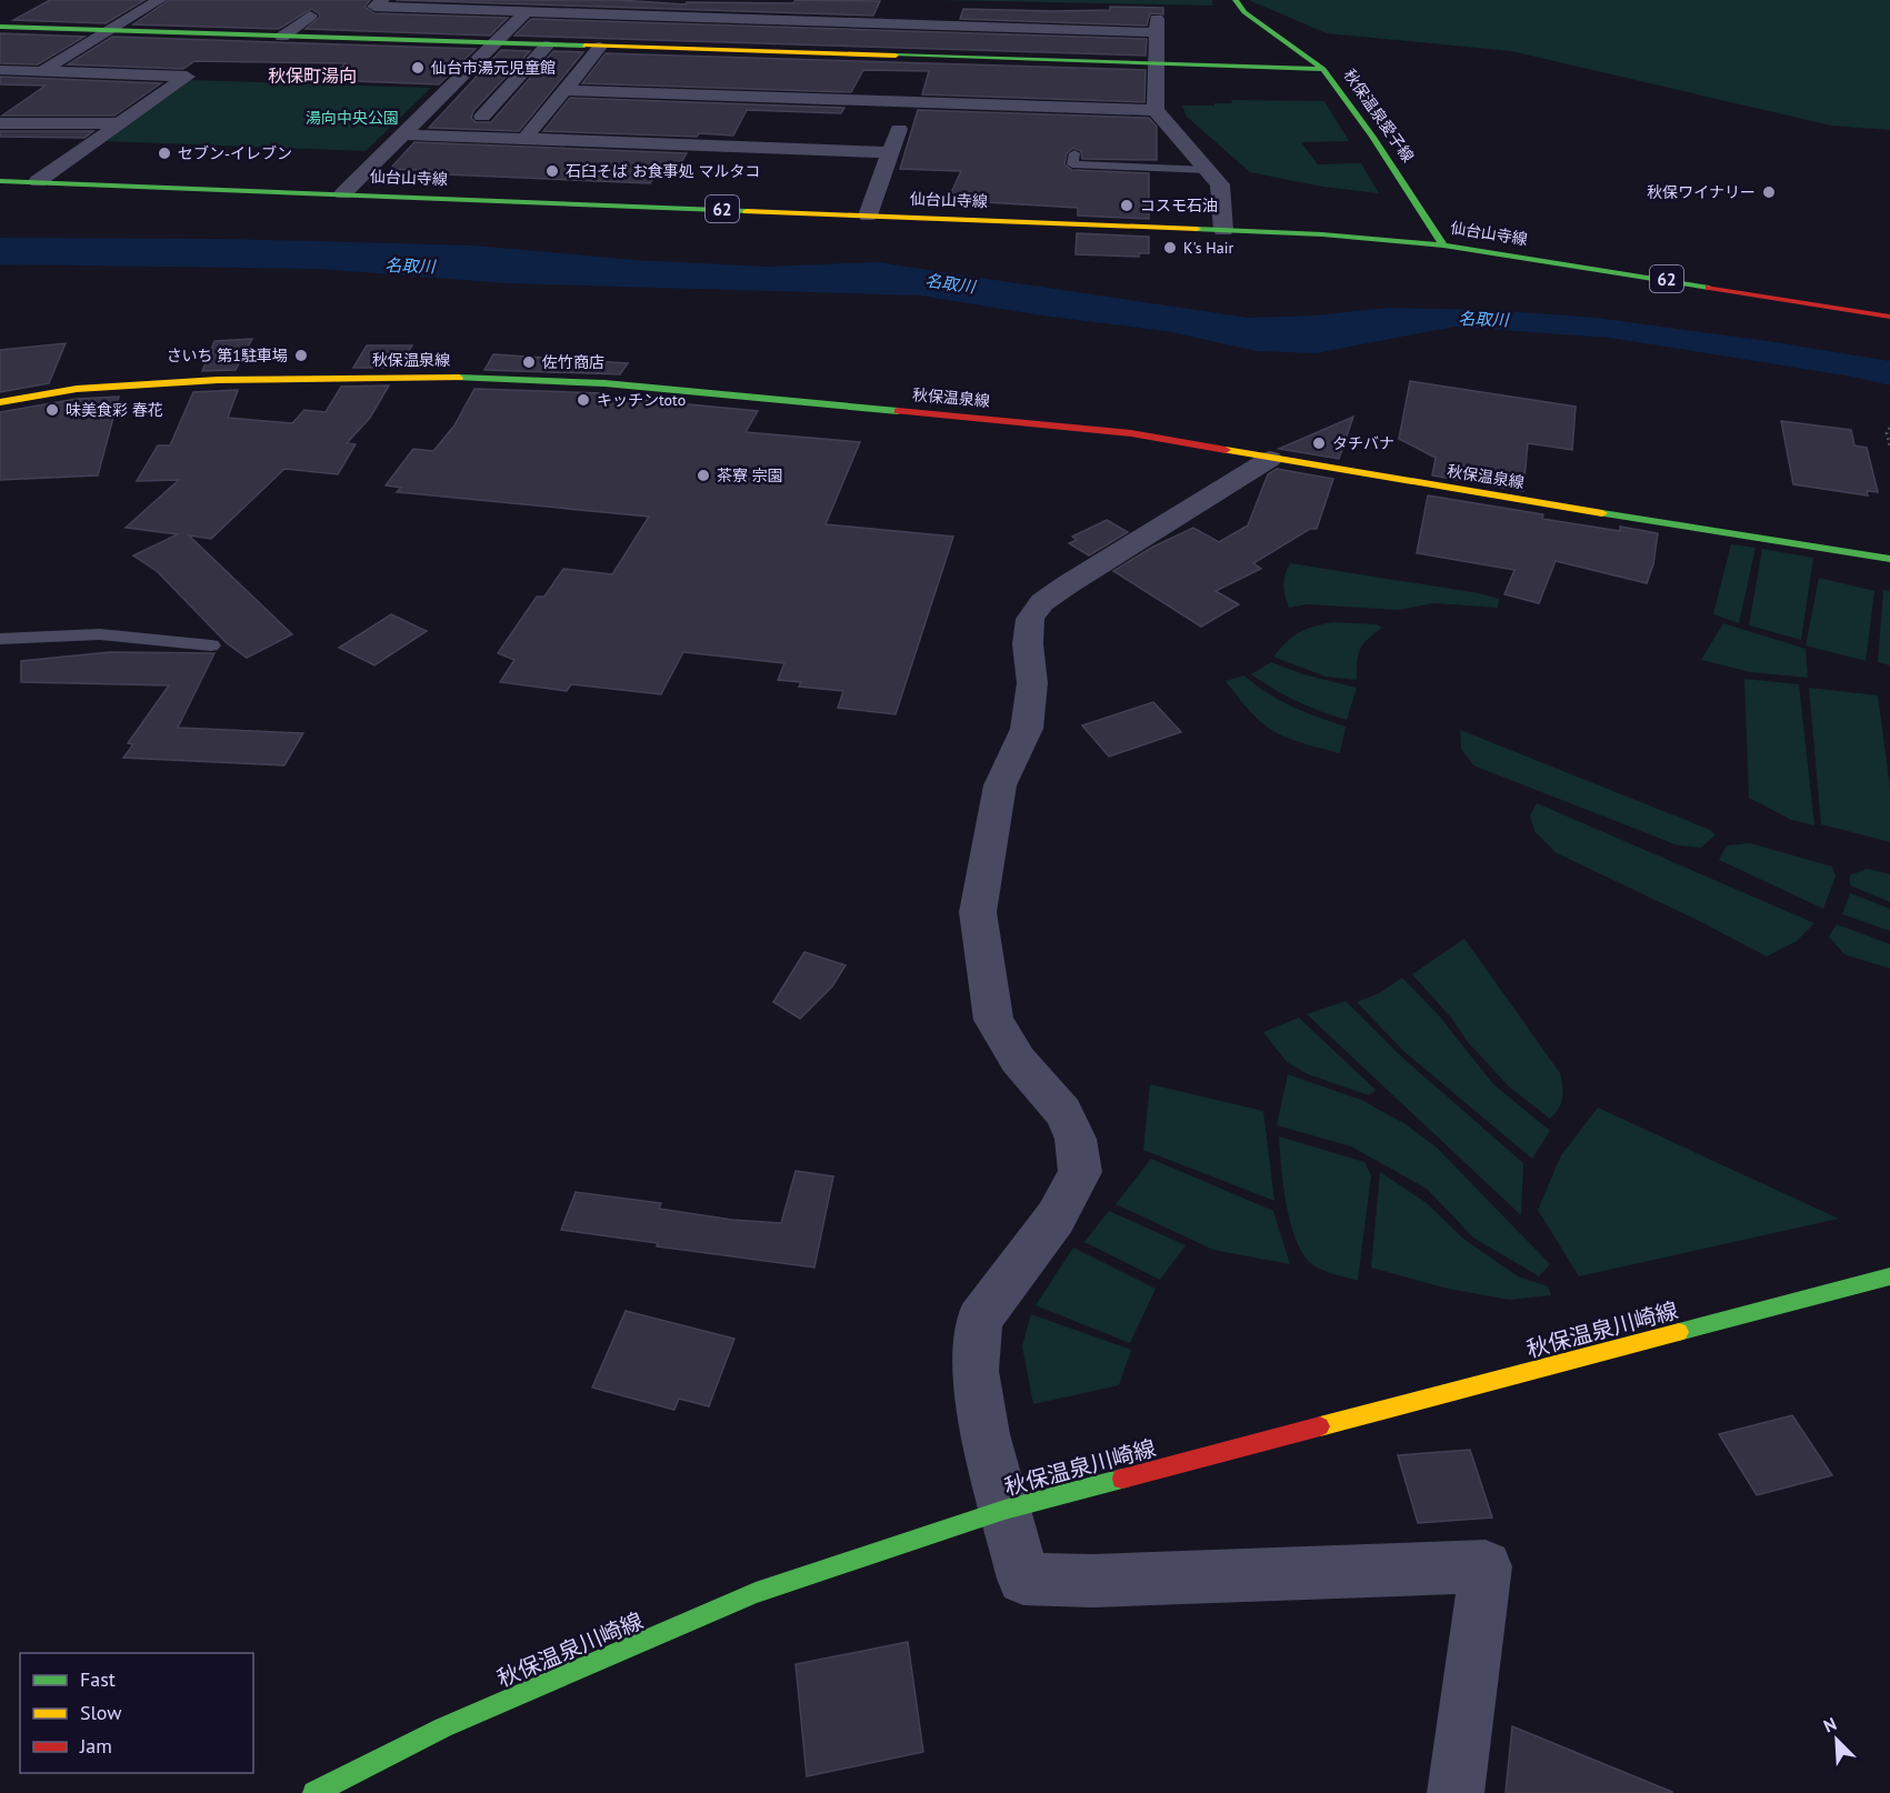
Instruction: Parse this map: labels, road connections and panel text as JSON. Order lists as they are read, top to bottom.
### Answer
{
  "streets": {
    "main road": [
      "秋保温泉愛子線",
      "仙台山寺線",
      "62",
      "秋保温泉線",
      "秋保温泉川崎線"
    ]
  },
  "crossings": [
    ["秋保温泉愛子線", "仙台山寺線"]
  ],
  "districts": ["秋保町湯向"],
  "water": ["名取川"],
  "parks": ["湯向中央公園"],
  "places": [
    "仙台市湯元児童館",
    "セブン-イレブン",
    "石臼そば お食事処 マルタコ",
    "秋保ワイナリー",
    "コスモ石油",
    "K's Hair",
    "さいち 第1駐車場",
    "佐竹商店",
    "キッチンtoto",
    "味美食彩 春花",
    "タチバナ",
    "茶寮 宗園"
  ],
  "legend": ["Fast", "Slow", "Jam"],
  "north": "top left"
}
